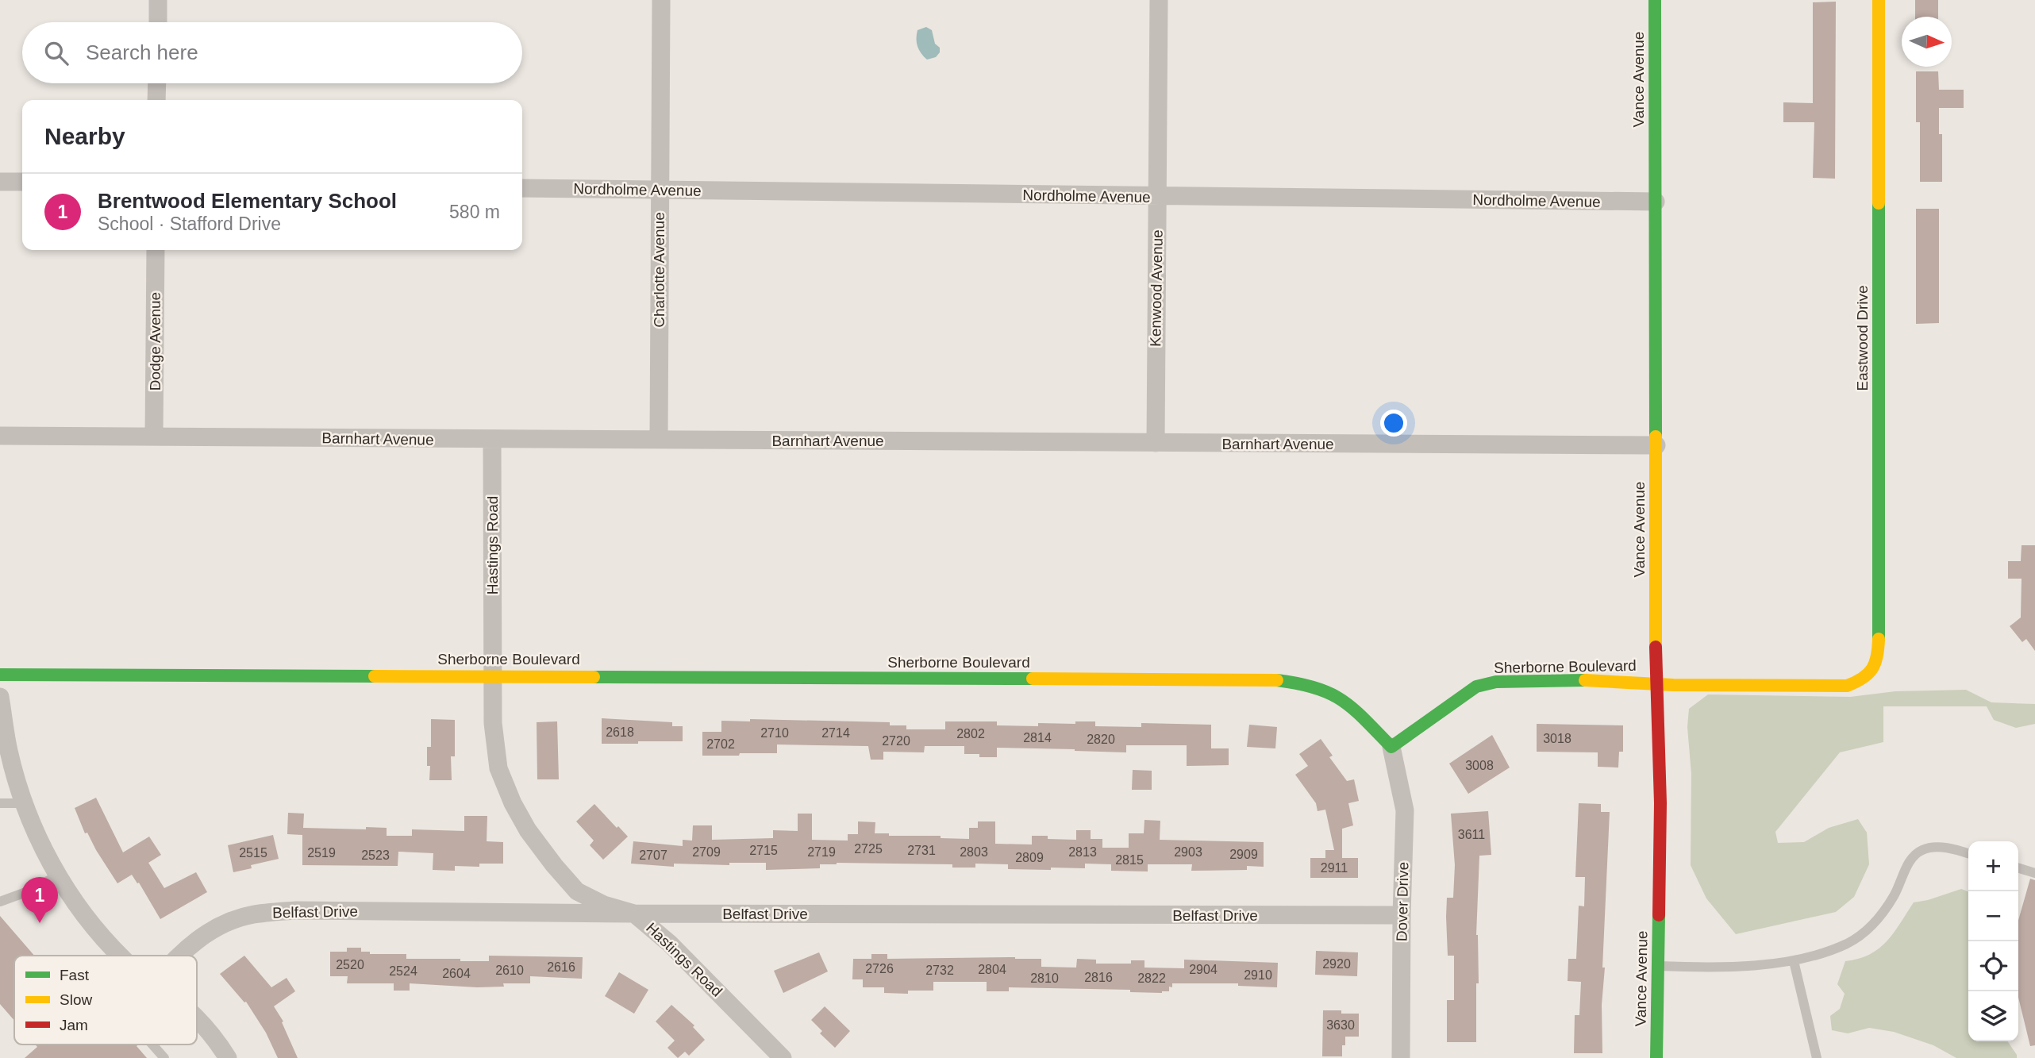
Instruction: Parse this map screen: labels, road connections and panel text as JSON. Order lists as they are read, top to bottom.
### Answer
{
  "streets": {
    "street": [
      "Vance Avenue",
      "Nordholme Avenue",
      "Charlotte Avenue",
      "Kenwood Avenue",
      "Eastwood Drive",
      "Dodge Avenue",
      "Barnhart Avenue",
      "Hastings Road",
      "Sherborne Boulevard",
      "Dover Drive",
      "Belfast Drive"
    ]
  },
  "crossings": [
    ["Vance Avenue", "Nordholme Avenue"],
    ["Vance Avenue", "Barnhart Avenue"],
    ["Vance Avenue", "Sherborne Boulevard"],
    ["Nordholme Avenue", "Charlotte Avenue"],
    ["Nordholme Avenue", "Kenwood Avenue"],
    ["Charlotte Avenue", "Barnhart Avenue"],
    ["Kenwood Avenue", "Barnhart Avenue"],
    ["Eastwood Drive", "Sherborne Boulevard"],
    ["Dodge Avenue", "Barnhart Avenue"],
    ["Barnhart Avenue", "Hastings Road"],
    ["Hastings Road", "Sherborne Boulevard"],
    ["Hastings Road", "Belfast Drive"],
    ["Sherborne Boulevard", "Dover Drive"],
    ["Dover Drive", "Belfast Drive"]
  ],
  "house_numbers": [
    "2618",
    "2710",
    "2714",
    "2802",
    "2814",
    "3018",
    "2820",
    "2720",
    "2702",
    "3008",
    "3611",
    "2725",
    "2715",
    "2731",
    "2709",
    "2719",
    "2803",
    "2813",
    "2903",
    "2515",
    "2519",
    "2909",
    "2523",
    "2707",
    "2809",
    "2815",
    "2911",
    "2920",
    "2520",
    "2616",
    "2726",
    "2804",
    "2904",
    "2610",
    "2732",
    "2524",
    "2604",
    "2910",
    "2816",
    "2810",
    "2822",
    "3630"
  ],
  "legend": ["Fast", "Slow", "Jam"],
  "north": "right",
  "page": {
    "search": "Search here",
    "heading": "Nearby",
    "list": [
      {
        "mark": "1",
        "name": "Brentwood Elementary School",
        "note": "School · Stafford Drive",
        "value": "580 m"
      }
    ],
    "map_buttons": ["+", "−"],
    "pins": "1"
  }
}
